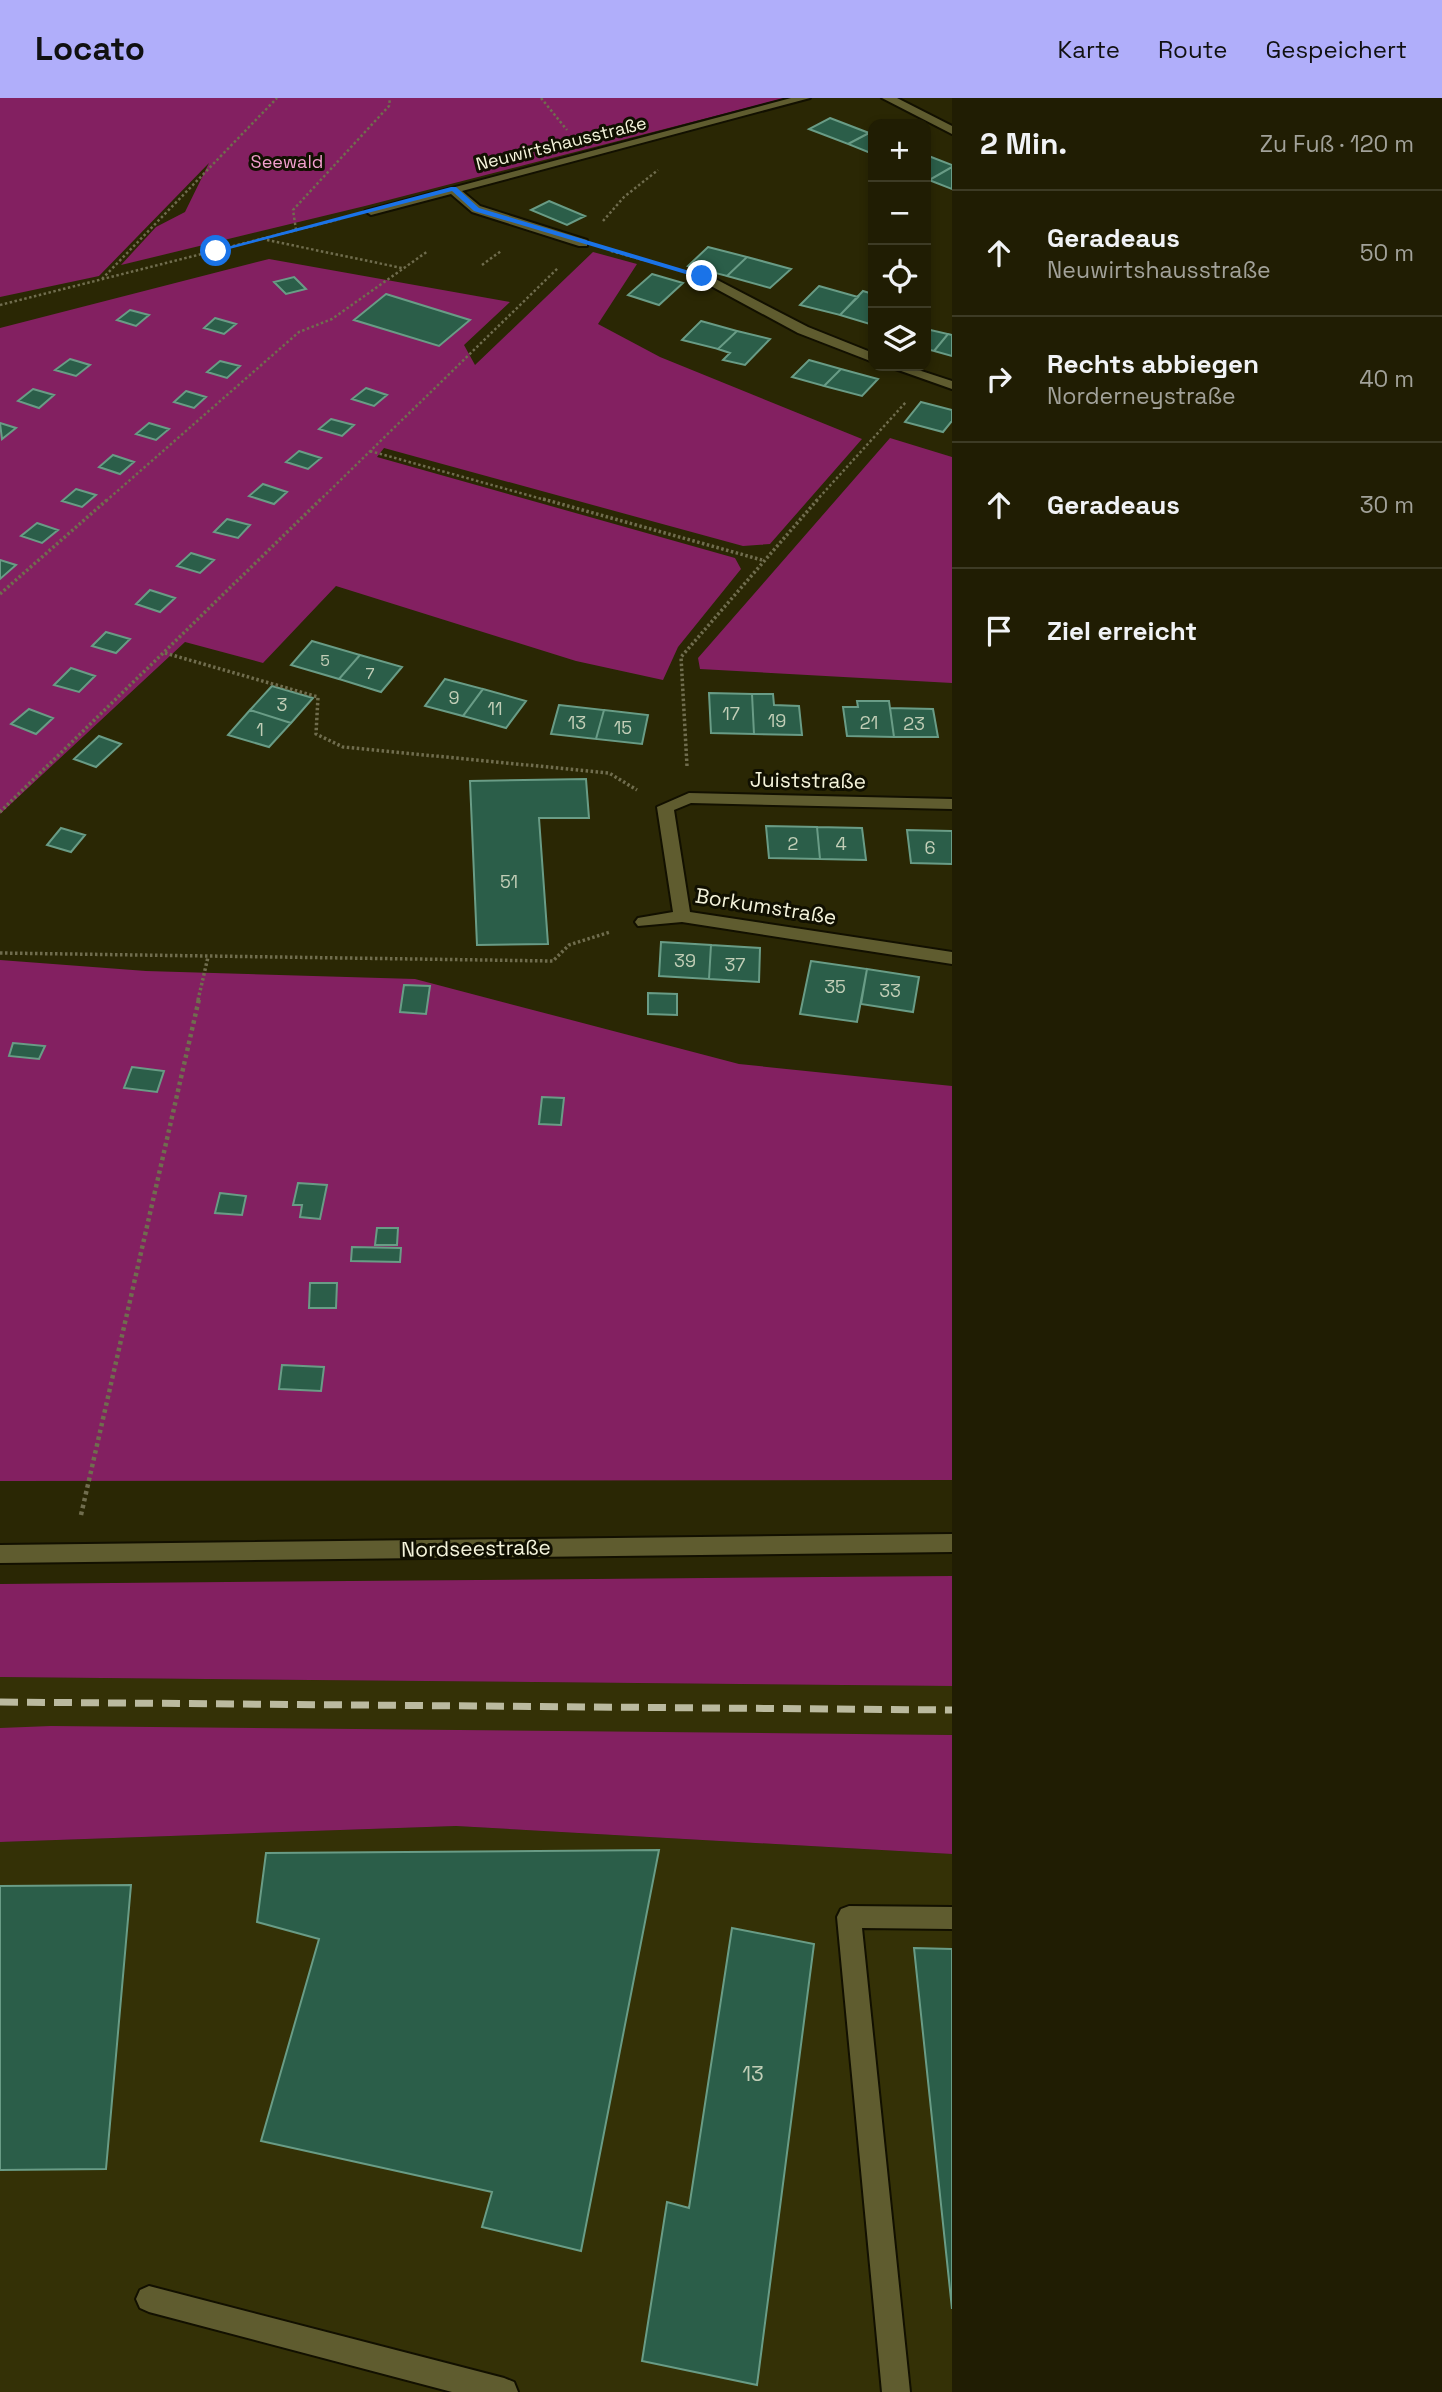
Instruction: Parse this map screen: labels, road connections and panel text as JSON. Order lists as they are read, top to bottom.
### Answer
{
  "streets": {
    "street": [
      "Neuwirtshausstraße",
      "Juiststraße",
      "Borkumstraße",
      "Nordseestraße"
    ]
  },
  "crossings": [
    ["Juiststraße", "Borkumstraße"]
  ],
  "parks": ["Seewald"],
  "house_numbers": [
    "5",
    "7",
    "9",
    "3",
    "11",
    "17",
    "19",
    "13",
    "21",
    "23",
    "15",
    "1",
    "2",
    "4",
    "6",
    "51",
    "39",
    "37",
    "35",
    "33",
    "13"
  ],
  "page": {
    "header": "Locato",
    "nav": ["Karte", "Route", "Gespeichert"],
    "heading": ["2 Min.", "Zu Fuß · 120 m"],
    "map_buttons": ["+", "−"],
    "list": [
      ["Geradeaus", "Neuwirtshausstraße", "50 m"],
      ["Rechts abbiegen", "Norderneystraße", "40 m"],
      ["Geradeaus", "30 m"],
      "Ziel erreicht"
    ]
  }
}
